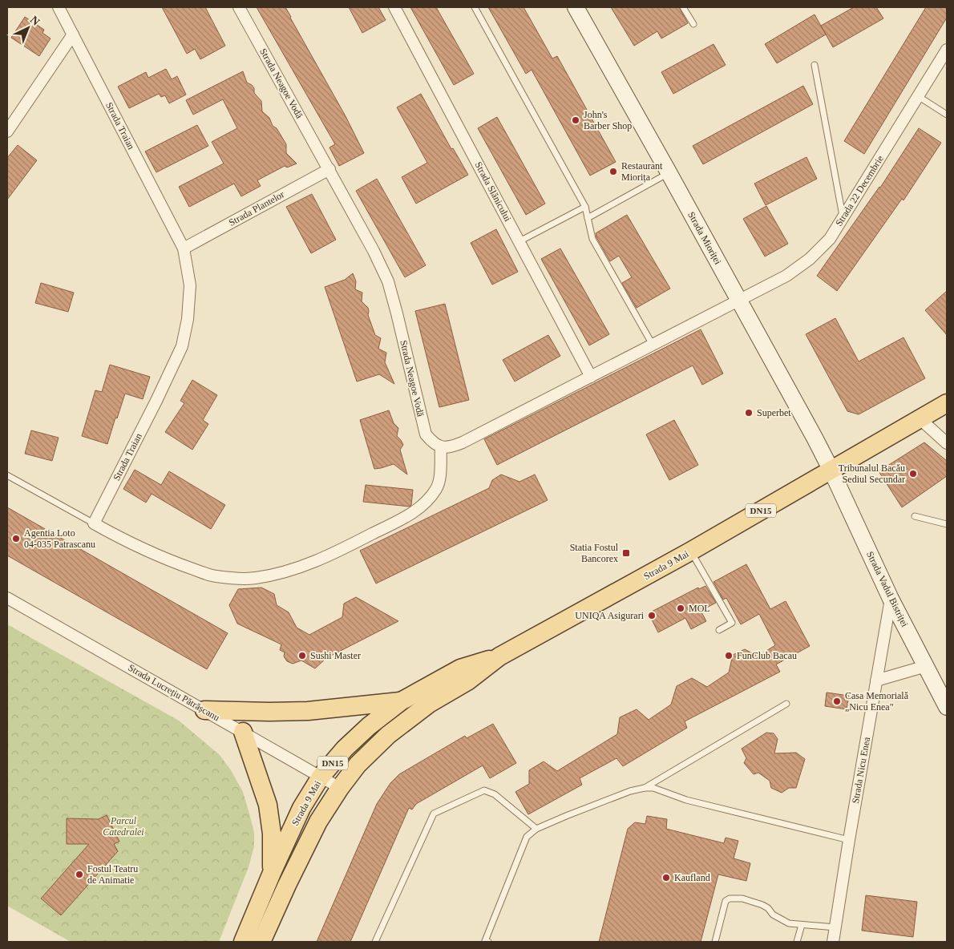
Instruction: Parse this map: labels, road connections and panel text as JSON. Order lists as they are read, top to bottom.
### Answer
{
  "streets": {
    "main road": [
      "Strada Mioriței",
      "DN15",
      "Strada 9 Mai",
      "Strada Vadul Bistriței"
    ],
    "street": [
      "Strada Neagoe Vodă",
      "Strada Traian",
      "Strada 22 Decembrie",
      "Strada Slănicului",
      "Strada Plantelor",
      "Strada Lucrețiu Pătrășcanu",
      "Strada Nicu Enea"
    ]
  },
  "crossings": [
    ["Strada Neagoe Vodă", "Strada Plantelor"],
    ["Strada Traian", "Strada Plantelor"],
    ["Strada 22 Decembrie", "Strada Mioriței"],
    ["Strada Mioriței", "DN15"],
    ["Strada Mioriței", "Strada 9 Mai"],
    ["Strada Mioriței", "Strada Vadul Bistriței"],
    ["DN15", "Strada 9 Mai"],
    ["DN15", "Strada Vadul Bistriței"],
    ["Strada 9 Mai", "Strada Vadul Bistriței"],
    ["Strada 9 Mai", "Strada Lucrețiu Pătrășcanu"],
    ["Strada Vadul Bistriței", "Strada Nicu Enea"]
  ],
  "parks": ["Parcul Catedralei"],
  "places": {
    "other": [
      "John's Barber Shop",
      "Restaurant Miorița",
      "Superbet",
      "Tribunalul Bacău Sediul Secundar",
      "Agentia Loto 04-035 Patrascanu",
      "MOL",
      "UNIQA Asigurari",
      "Sushi Master",
      "FunClub Bacau",
      "Casa Memorială „Nicu Enea\"",
      "Fostul Teatru de Animatie",
      "Kaufland"
    ],
    "transit": ["Statia Fostul Bancorex"]
  },
  "north": "top right"
}
